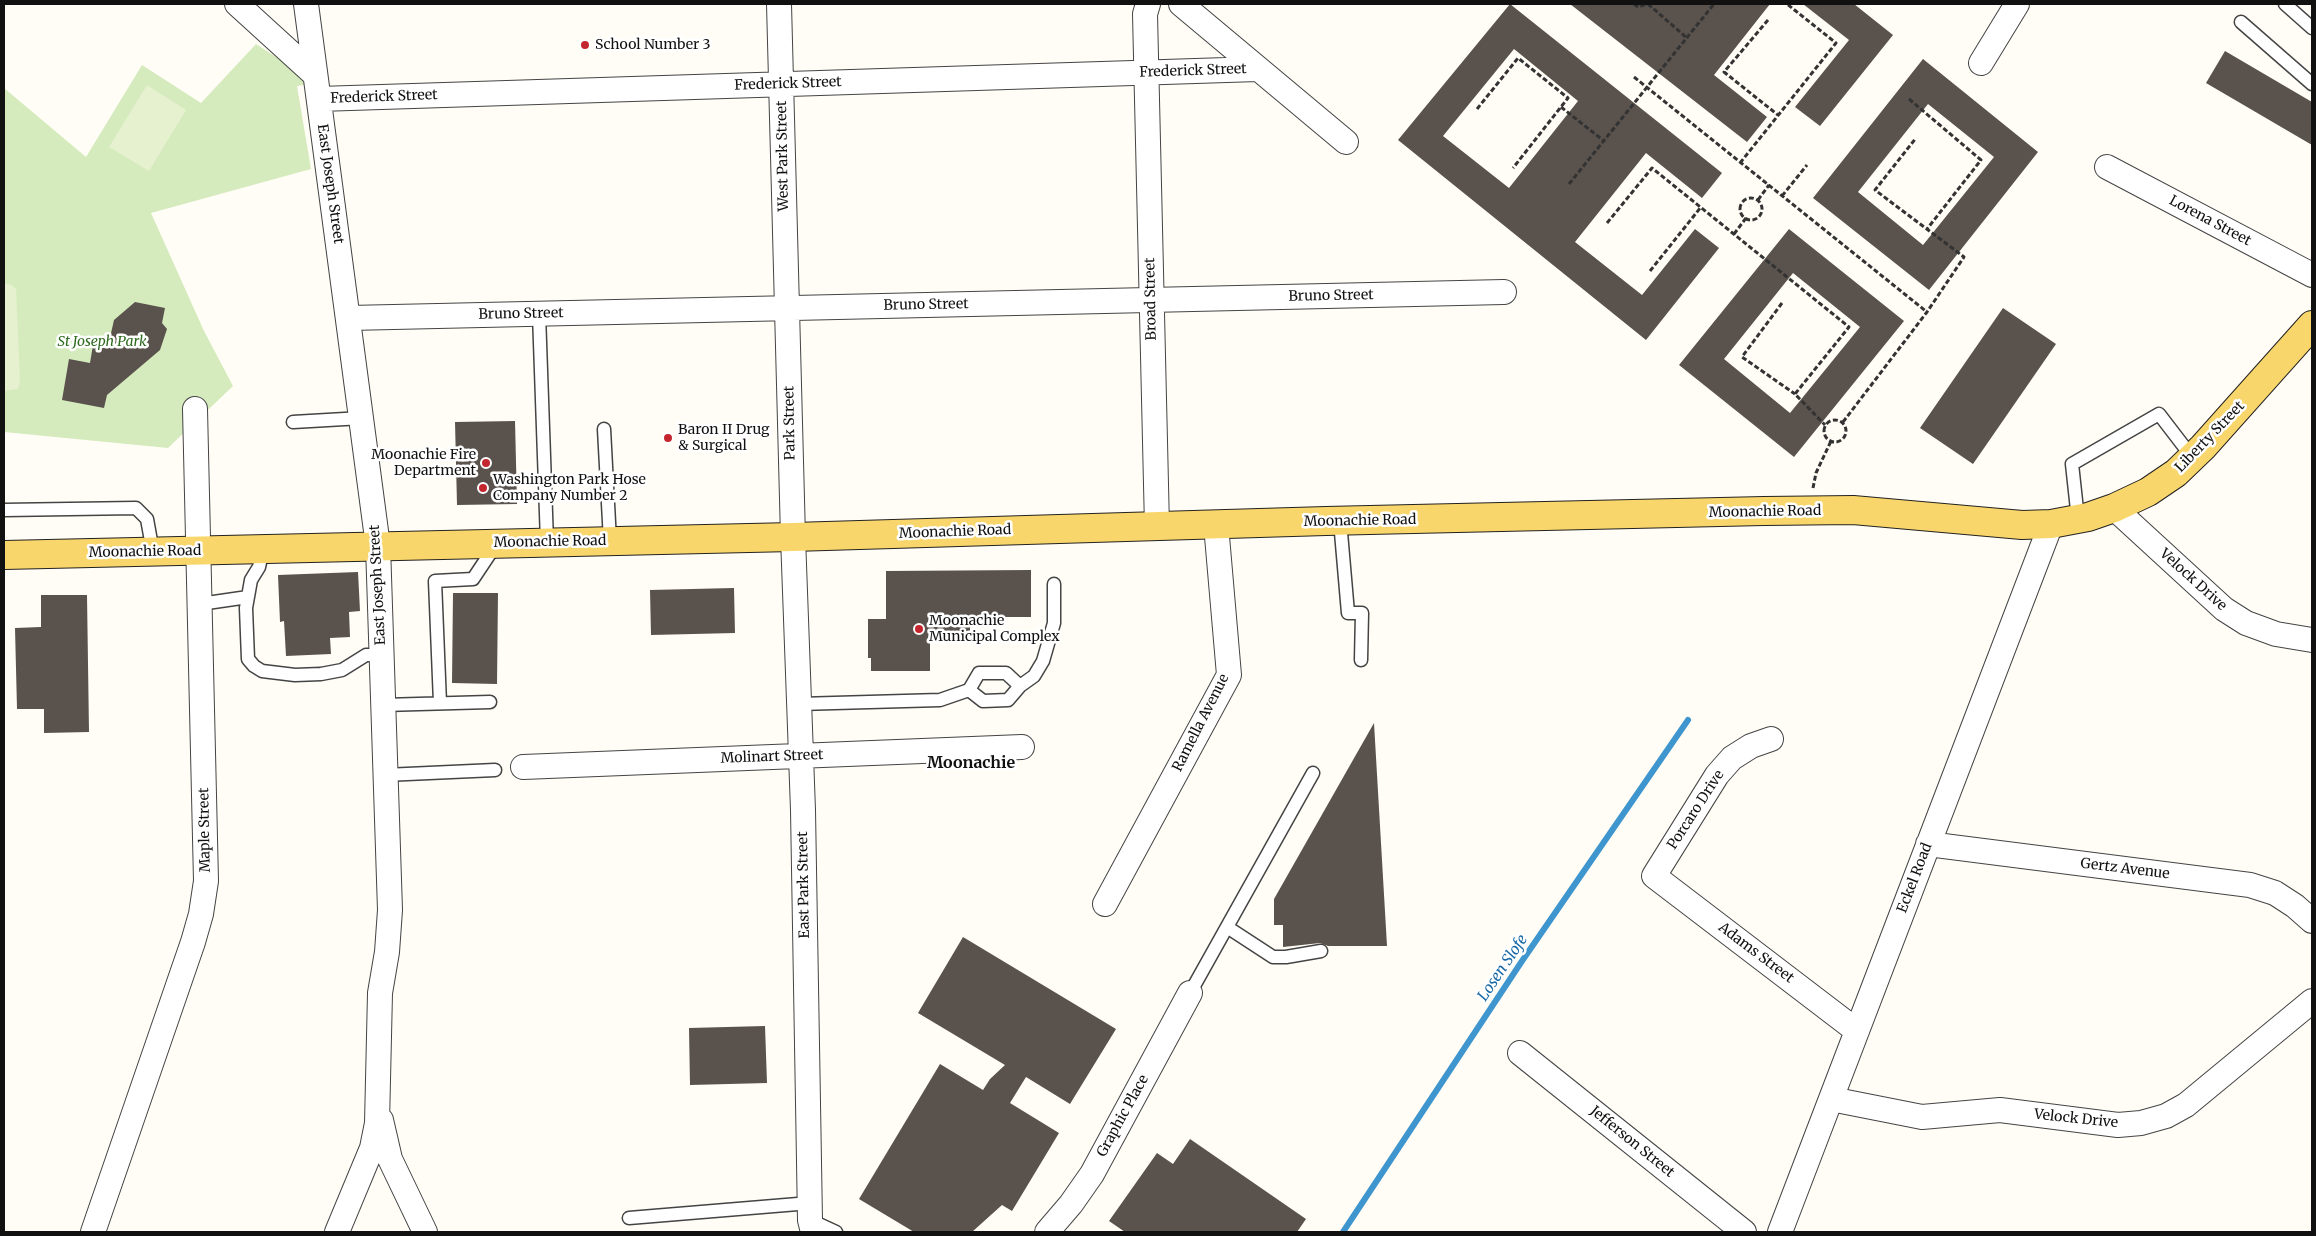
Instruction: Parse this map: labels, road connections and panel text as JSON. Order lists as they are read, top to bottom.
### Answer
{
  "streets": {
    "main road": ["Liberty Street", "Moonachie Road"],
    "street": [
      "Frederick Street",
      "West Park Street",
      "East Joseph Street",
      "Lorena Street",
      "Bruno Street",
      "Broad Street",
      "Park Street",
      "Velock Drive",
      "Ramella Avenue",
      "Molinart Street",
      "Porcaro Drive",
      "Maple Street",
      "Gertz Avenue",
      "Eckel Road",
      "East Park Street",
      "Adams Street",
      "Graphic Place",
      "Jefferson Street"
    ]
  },
  "crossings": [
    ["Frederick Street", "West Park Street"],
    ["Frederick Street", "East Joseph Street"],
    ["Frederick Street", "Broad Street"],
    ["West Park Street", "Bruno Street"],
    ["West Park Street", "Park Street"],
    ["East Joseph Street", "Bruno Street"],
    ["East Joseph Street", "Moonachie Road"],
    ["Bruno Street", "Broad Street"],
    ["Bruno Street", "Park Street"],
    ["Broad Street", "Moonachie Road"],
    ["Park Street", "Moonachie Road"],
    ["Park Street", "East Park Street"],
    ["Liberty Street", "Moonachie Road"],
    ["Liberty Street", "Velock Drive"],
    ["Liberty Street", "Eckel Road"],
    ["Moonachie Road", "Ramella Avenue"],
    ["Moonachie Road", "Maple Street"],
    ["Moonachie Road", "East Park Street"],
    ["Velock Drive", "Eckel Road"],
    ["Molinart Street", "East Park Street"],
    ["Porcaro Drive", "Adams Street"],
    ["Gertz Avenue", "Eckel Road"],
    ["Eckel Road", "Adams Street"]
  ],
  "districts": ["Moonachie"],
  "water": ["Losen Slofe"],
  "parks": ["St Joseph Park"],
  "places": [
    "School Number 3",
    "Baron II Drug & Surgical",
    "Moonachie Fire Department",
    "Washington Park Hose Company Number 2",
    "Moonachie Municipal Complex"
  ]
}
